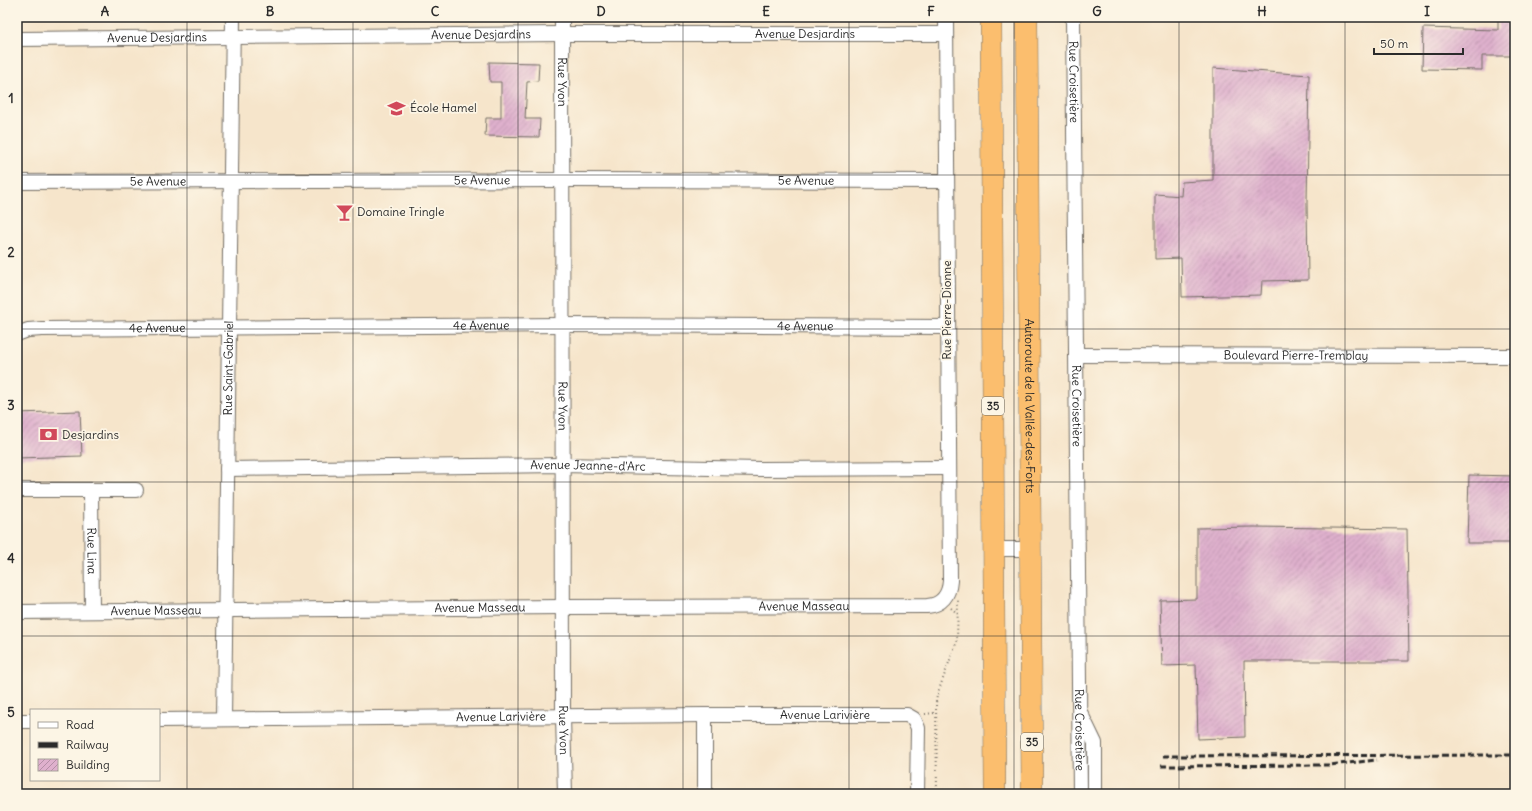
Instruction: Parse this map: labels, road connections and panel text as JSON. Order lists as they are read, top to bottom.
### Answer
{
  "streets": {
    "highway": ["35", "Autoroute de la Vallée-des-Forts"],
    "street": [
      "Avenue Desjardins",
      "Rue Yvon",
      "Rue Croisetière",
      "5e Avenue",
      "Rue Pierre-Dionne",
      "4e Avenue",
      "Boulevard Pierre-Tremblay",
      "Rue Saint-Gabriel",
      "Avenue Jeanne-d'Arc",
      "Rue Lina",
      "Avenue Masseau",
      "Avenue Larivière"
    ]
  },
  "crossings": [
    ["Avenue Desjardins", "Rue Yvon"],
    ["Avenue Desjardins", "Rue Pierre-Dionne"],
    ["Avenue Desjardins", "Rue Saint-Gabriel"],
    ["Rue Yvon", "5e Avenue"],
    ["Rue Yvon", "4e Avenue"],
    ["Rue Yvon", "Avenue Jeanne-d'Arc"],
    ["Rue Yvon", "Avenue Masseau"],
    ["Rue Yvon", "Avenue Larivière"],
    ["Rue Croisetière", "Boulevard Pierre-Tremblay"],
    ["5e Avenue", "Rue Pierre-Dionne"],
    ["5e Avenue", "Rue Saint-Gabriel"],
    ["Rue Pierre-Dionne", "4e Avenue"],
    ["Rue Pierre-Dionne", "Avenue Jeanne-d'Arc"],
    ["Rue Pierre-Dionne", "Avenue Masseau"],
    ["4e Avenue", "Rue Saint-Gabriel"],
    ["Rue Saint-Gabriel", "Avenue Jeanne-d'Arc"],
    ["Rue Saint-Gabriel", "Avenue Masseau"],
    ["Rue Saint-Gabriel", "Avenue Larivière"],
    ["Rue Lina", "Avenue Masseau"]
  ],
  "places": {
    "school or university": ["École Hamel"],
    "bar": ["Domaine Tringle"],
    "bank": ["Desjardins"]
  },
  "legend": ["Road", "Railway", "Building"],
  "scale_bar": "50 m",
  "grid": {
    "columns": [
      "A",
      "B",
      "C",
      "D",
      "E",
      "F",
      "G",
      "H",
      "I"
    ],
    "rows": [
      "1",
      "2",
      "3",
      "4",
      "5"
    ]
  }
}
